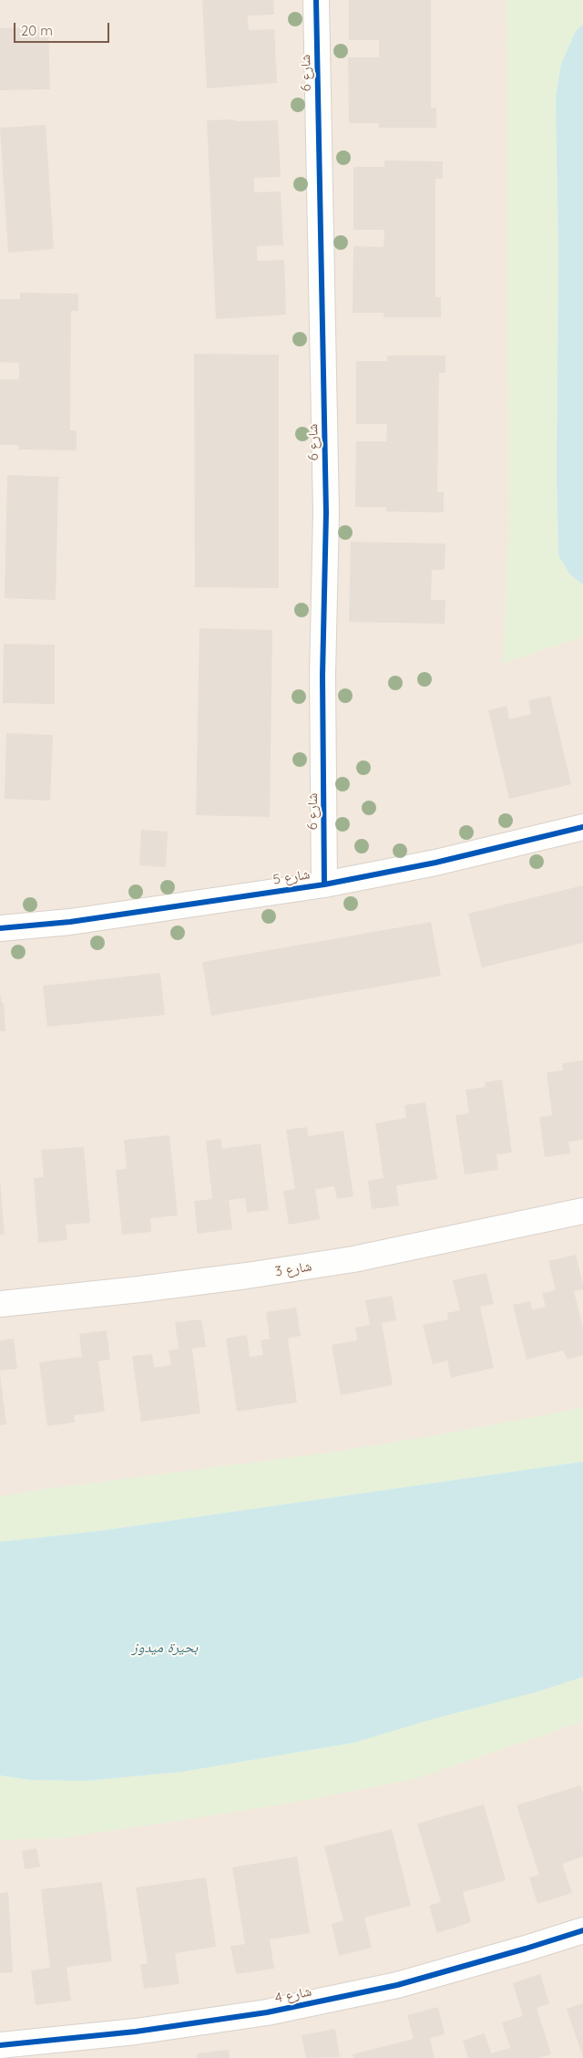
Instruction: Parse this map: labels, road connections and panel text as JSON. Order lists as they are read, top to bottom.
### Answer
{
  "streets": {
    "street": [
      "شارع 6",
      "شارع 5",
      "شارع 3",
      "شارع 4"
    ]
  },
  "crossings": [
    ["شارع 6", "شارع 5"]
  ],
  "water": ["بحيرة ميدوز"],
  "scale_bar": "20 m"
}
